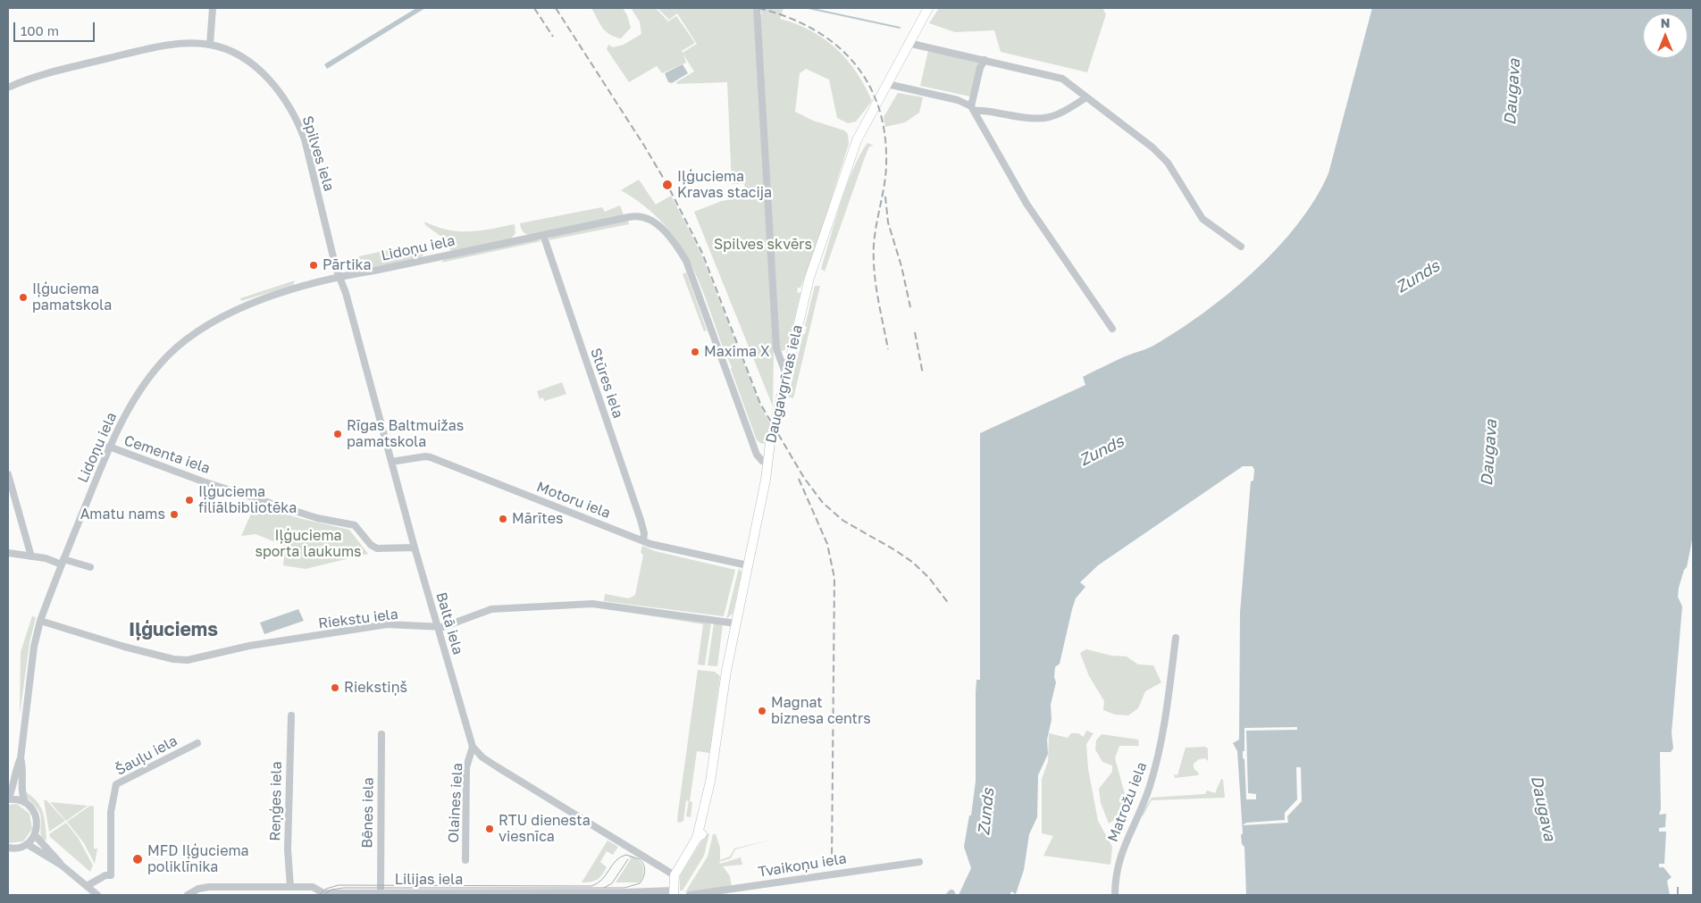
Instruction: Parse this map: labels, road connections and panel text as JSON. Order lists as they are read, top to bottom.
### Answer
{
  "streets": {
    "main road": ["Daugavgrīvas iela"],
    "street": [
      "Spilves iela",
      "Lidoņu iela",
      "Stūres iela",
      "Cementa iela",
      "Motoru iela",
      "Riekstu iela",
      "Baltā iela",
      "Šauļu iela",
      "Reņģes iela",
      "Matrožu iela",
      "Olaines iela",
      "Bēnes iela",
      "Tvaikoņu iela",
      "Lilijas iela"
    ]
  },
  "crossings": [
    ["Spilves iela", "Lidoņu iela"],
    ["Spilves iela", "Baltā iela"],
    ["Lidoņu iela", "Stūres iela"],
    ["Lidoņu iela", "Daugavgrīvas iela"],
    ["Lidoņu iela", "Cementa iela"],
    ["Lidoņu iela", "Riekstu iela"],
    ["Lidoņu iela", "Baltā iela"],
    ["Stūres iela", "Motoru iela"],
    ["Daugavgrīvas iela", "Motoru iela"],
    ["Daugavgrīvas iela", "Riekstu iela"],
    ["Daugavgrīvas iela", "Lilijas iela"],
    ["Cementa iela", "Baltā iela"],
    ["Motoru iela", "Baltā iela"],
    ["Riekstu iela", "Baltā iela"],
    ["Baltā iela", "Olaines iela"],
    ["Reņģes iela", "Lilijas iela"],
    ["Bēnes iela", "Lilijas iela"]
  ],
  "districts": ["Iļģuciems"],
  "water": ["Daugava", "Zunds"],
  "parks": ["Spilves skvērs", "Iļģuciema sporta laukums"],
  "places": [
    "Iļģuciema Kravas stacija",
    "Pārtika",
    "Iļģuciema pamatskola",
    "Maxima X",
    "Rīgas Baltmuižas pamatskola",
    "Iļģuciema filiālbibliotēka",
    "Amatu nams",
    "Mārītes",
    "Riekstiņš",
    "Magnat biznesa centrs",
    "RTU dienesta viesnīca",
    "MFD Iļģuciema poliklīnika"
  ],
  "scale_bar": "100 m",
  "north": "top"
}
